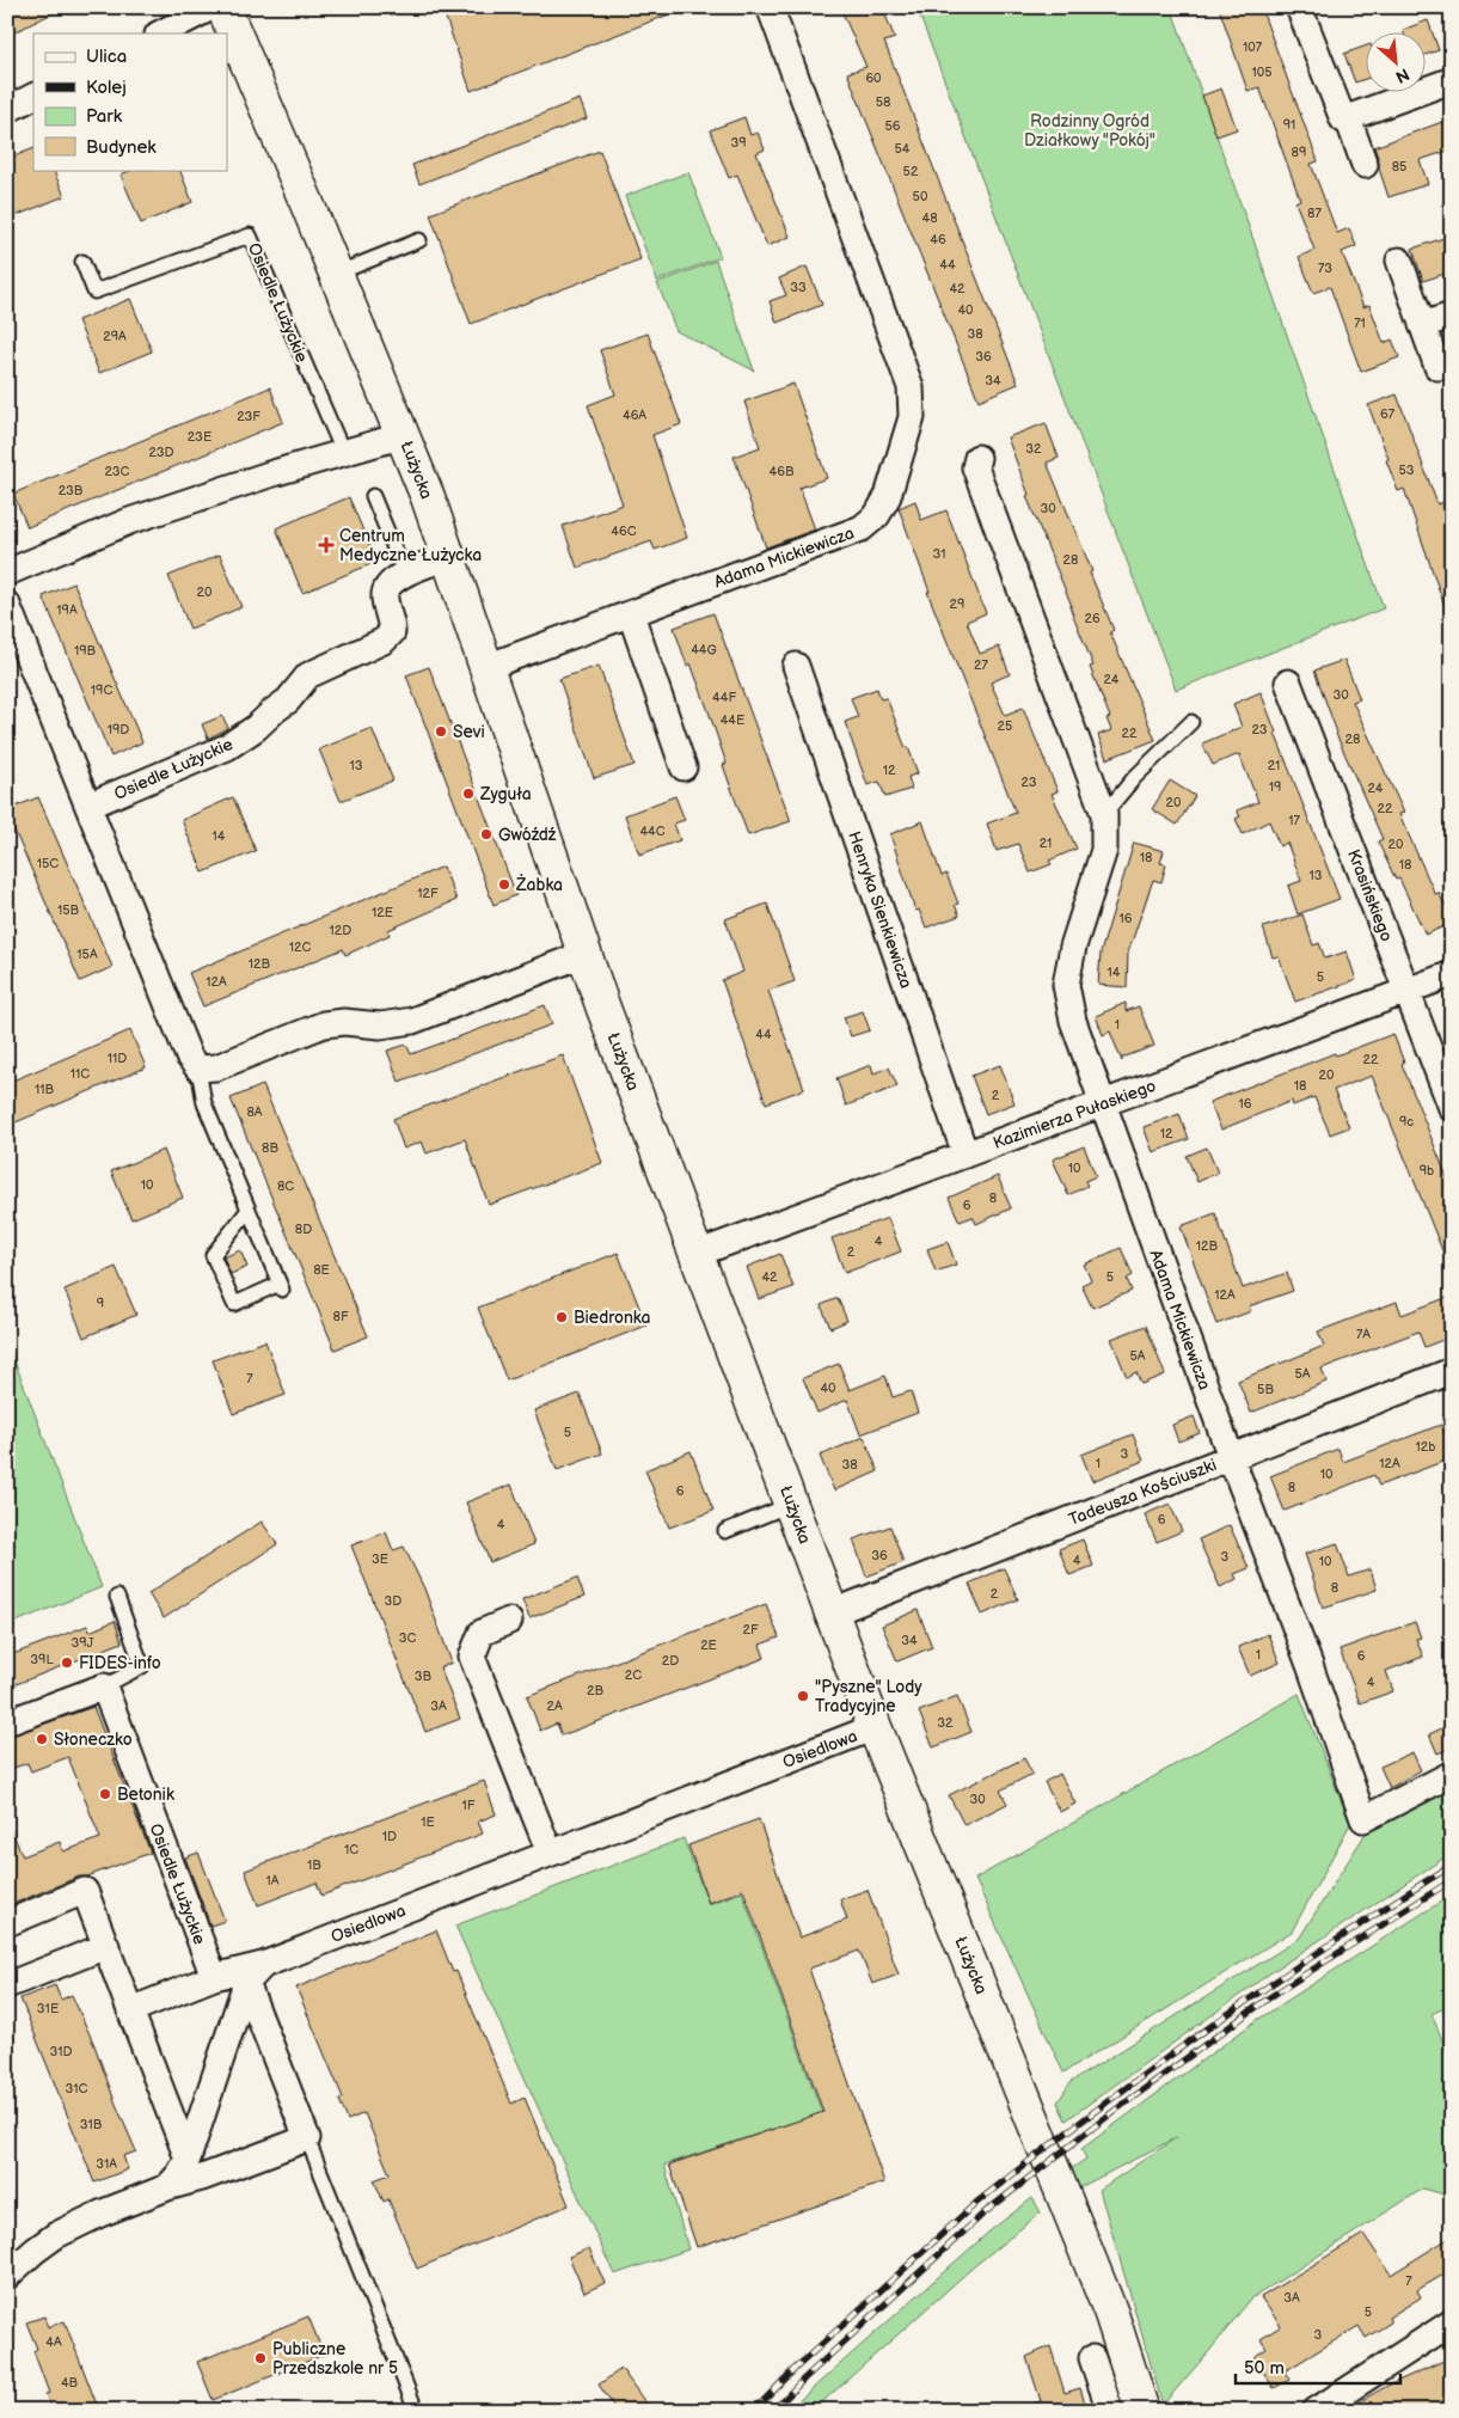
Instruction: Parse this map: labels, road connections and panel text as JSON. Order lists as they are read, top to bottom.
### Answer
{
  "streets": {
    "street": [
      "Osiedle Łużyckie",
      "Łużycka",
      "Adama Mickiewicza",
      "Krasińskiego",
      "Henryka Sienkiewicza",
      "Kazimierza Pułaskiego",
      "Tadeusza Kościuszki",
      "Osiedlowa"
    ]
  },
  "crossings": [
    ["Osiedle Łużyckie", "Łużycka"],
    ["Osiedle Łużyckie", "Osiedlowa"],
    ["Łużycka", "Adama Mickiewicza"],
    ["Łużycka", "Kazimierza Pułaskiego"],
    ["Łużycka", "Tadeusza Kościuszki"],
    ["Łużycka", "Osiedlowa"],
    ["Adama Mickiewicza", "Kazimierza Pułaskiego"],
    ["Adama Mickiewicza", "Tadeusza Kościuszki"],
    ["Krasińskiego", "Kazimierza Pułaskiego"],
    ["Henryka Sienkiewicza", "Kazimierza Pułaskiego"]
  ],
  "parks": ["Rodzinny Ogród Działkowy \"Pokój\""],
  "places": {
    "health": ["Centrum Medyczne Łużycka"],
    "other": [
      "Sevi",
      "Zyguła",
      "Gwóźdź",
      "Żabka",
      "Biedronka",
      "FIDES-info",
      "\"Pyszne\" Lody Tradycyjne",
      "Słoneczko",
      "Betonik",
      "Publiczne Przedszkole nr 5"
    ]
  },
  "house_numbers": [
    "107",
    "105",
    "60",
    "58",
    "91",
    "56",
    "39",
    "54",
    "89",
    "85",
    "52",
    "50",
    "87",
    "48",
    "46",
    "44",
    "73",
    "33",
    "42",
    "40",
    "71",
    "38",
    "29A",
    "36",
    "34",
    "67",
    "46A",
    "23F",
    "23E",
    "32",
    "23D",
    "53",
    "23C",
    "46B",
    "23B",
    "30",
    "46C",
    "31",
    "28",
    "20",
    "29",
    "19A",
    "26",
    "44G",
    "19B",
    "27",
    "24",
    "19C",
    "30",
    "44F",
    "44E",
    "25",
    "19D",
    "23",
    "22",
    "28",
    "13",
    "21",
    "12",
    "23",
    "19",
    "24",
    "20",
    "22",
    "17",
    "44C",
    "14",
    "21",
    "20",
    "18",
    "15C",
    "18",
    "13",
    "12F",
    "15B",
    "12E",
    "16",
    "12D",
    "12C",
    "15A",
    "12B",
    "14",
    "5",
    "12A",
    "1",
    "44",
    "11D",
    "22",
    "11C",
    "20",
    "18",
    "11B",
    "2",
    "16",
    "8A",
    "9c",
    "12",
    "8B",
    "10",
    "9b",
    "10",
    "8C",
    "8",
    "6",
    "8D",
    "4",
    "12B",
    "2",
    "8E",
    "42",
    "5",
    "12A",
    "9",
    "8F",
    "7A",
    "5A",
    "5A",
    "7",
    "40",
    "5B",
    "5",
    "12b",
    "3",
    "1",
    "12A",
    "38",
    "10",
    "8",
    "6",
    "6",
    "4",
    "36",
    "3",
    "3E",
    "4",
    "10",
    "8",
    "2",
    "3D",
    "2F",
    "3C",
    "34",
    "39J",
    "2E",
    "1",
    "6",
    "39L",
    "2D",
    "2C",
    "3B",
    "4",
    "2B",
    "3A",
    "2A",
    "32",
    "30",
    "1F",
    "1E",
    "1D",
    "1C",
    "1B",
    "1A",
    "31E",
    "31D",
    "31C",
    "31B",
    "31A",
    "7",
    "3A",
    "5",
    "3",
    "4A",
    "4B"
  ],
  "legend": [
    "Ulica",
    "Kolej",
    "Park",
    "Budynek"
  ],
  "scale_bar": "50 m",
  "north": "bottom right"
}
